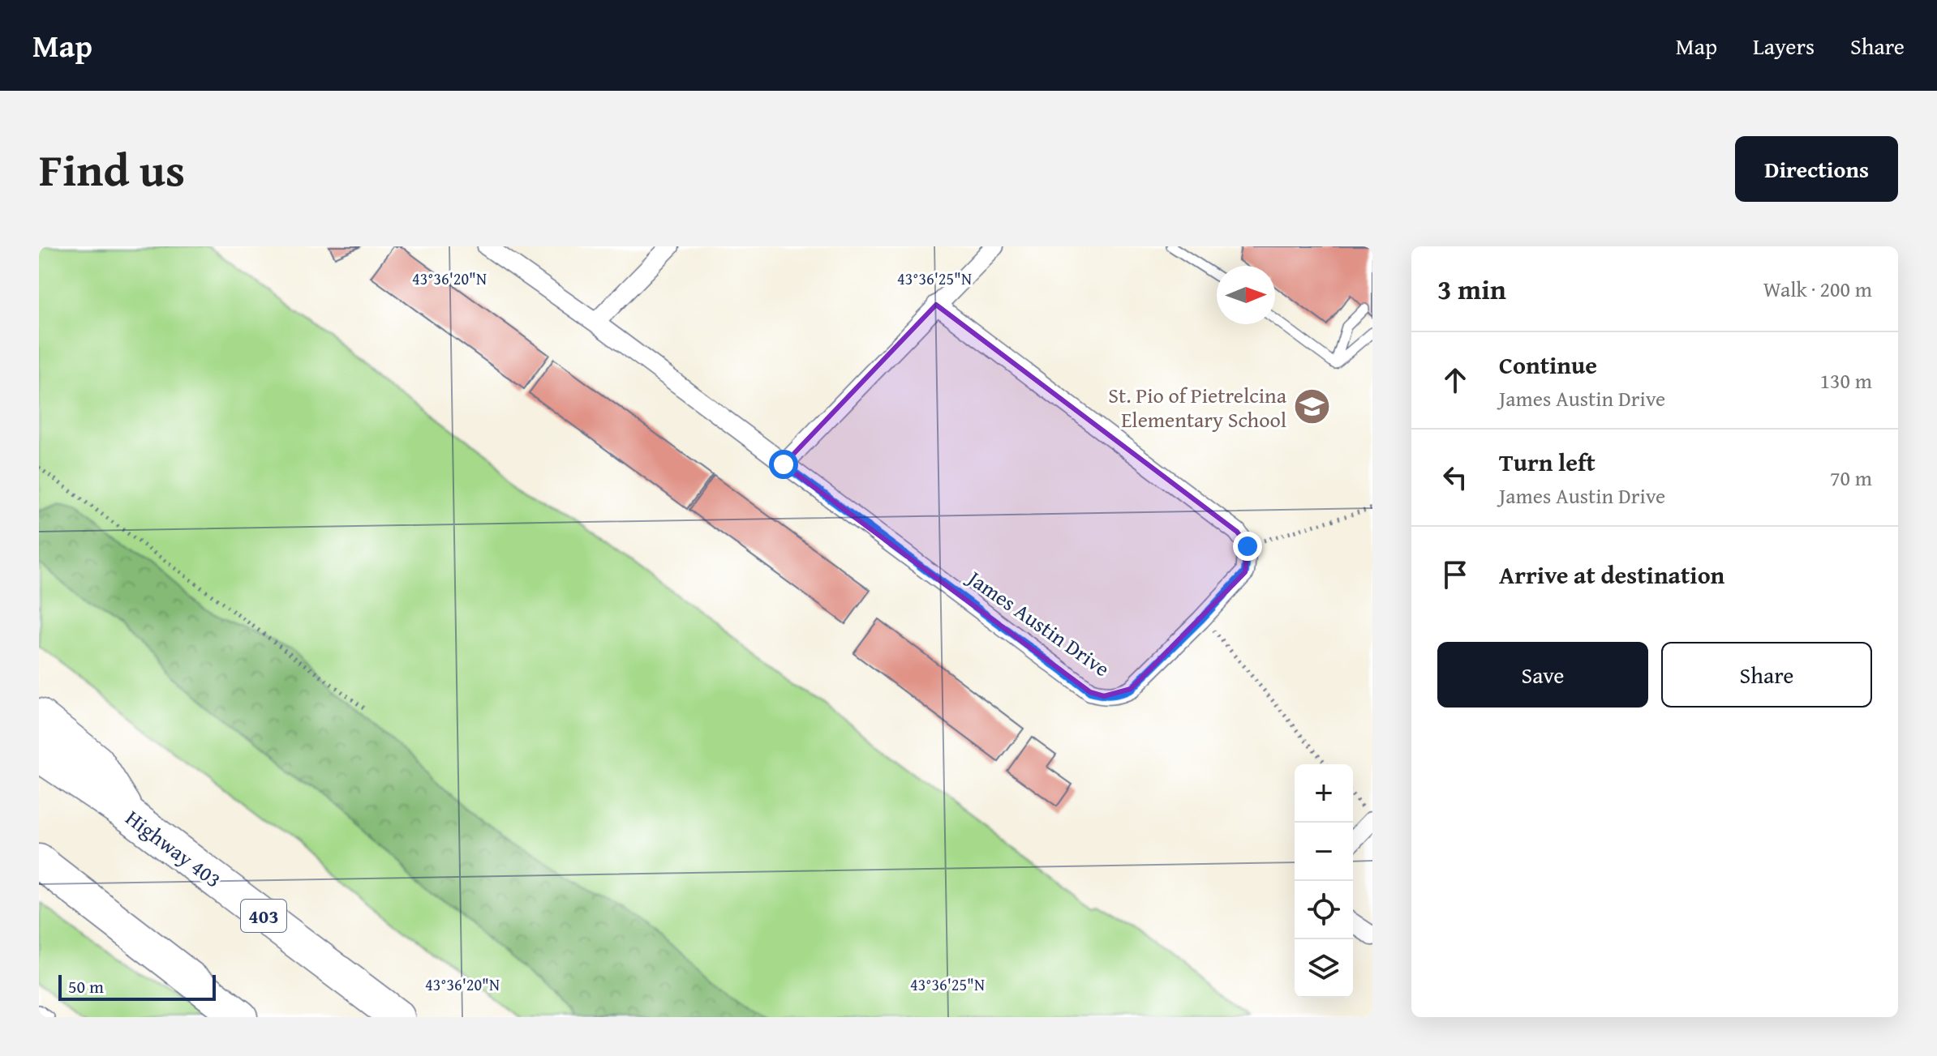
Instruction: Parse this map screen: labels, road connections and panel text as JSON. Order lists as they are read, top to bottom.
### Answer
{
  "streets": {
    "highway": ["Highway 403", "403"],
    "street": ["James Austin Drive"]
  },
  "places": {
    "school or university": ["St. Pio of Pietrelcina Elementary School"]
  },
  "scale_bar": "50 m",
  "north": "right",
  "page": {
    "header": "Map",
    "nav": ["Map", "Layers", "Share"],
    "title": "Find us",
    "buttons": [
      "Directions",
      ["Save", "Share"]
    ],
    "heading": ["3 min", "Walk · 200 m"],
    "list": [
      ["Continue", "James Austin Drive", "130 m"],
      ["Turn left", "James Austin Drive", "70 m"],
      "Arrive at destination"
    ],
    "map_buttons": ["+", "−"],
    "scale": "50 m"
  },
  "coordinates": ["43°36'20\"N", "43°36'25\"N"]
}
